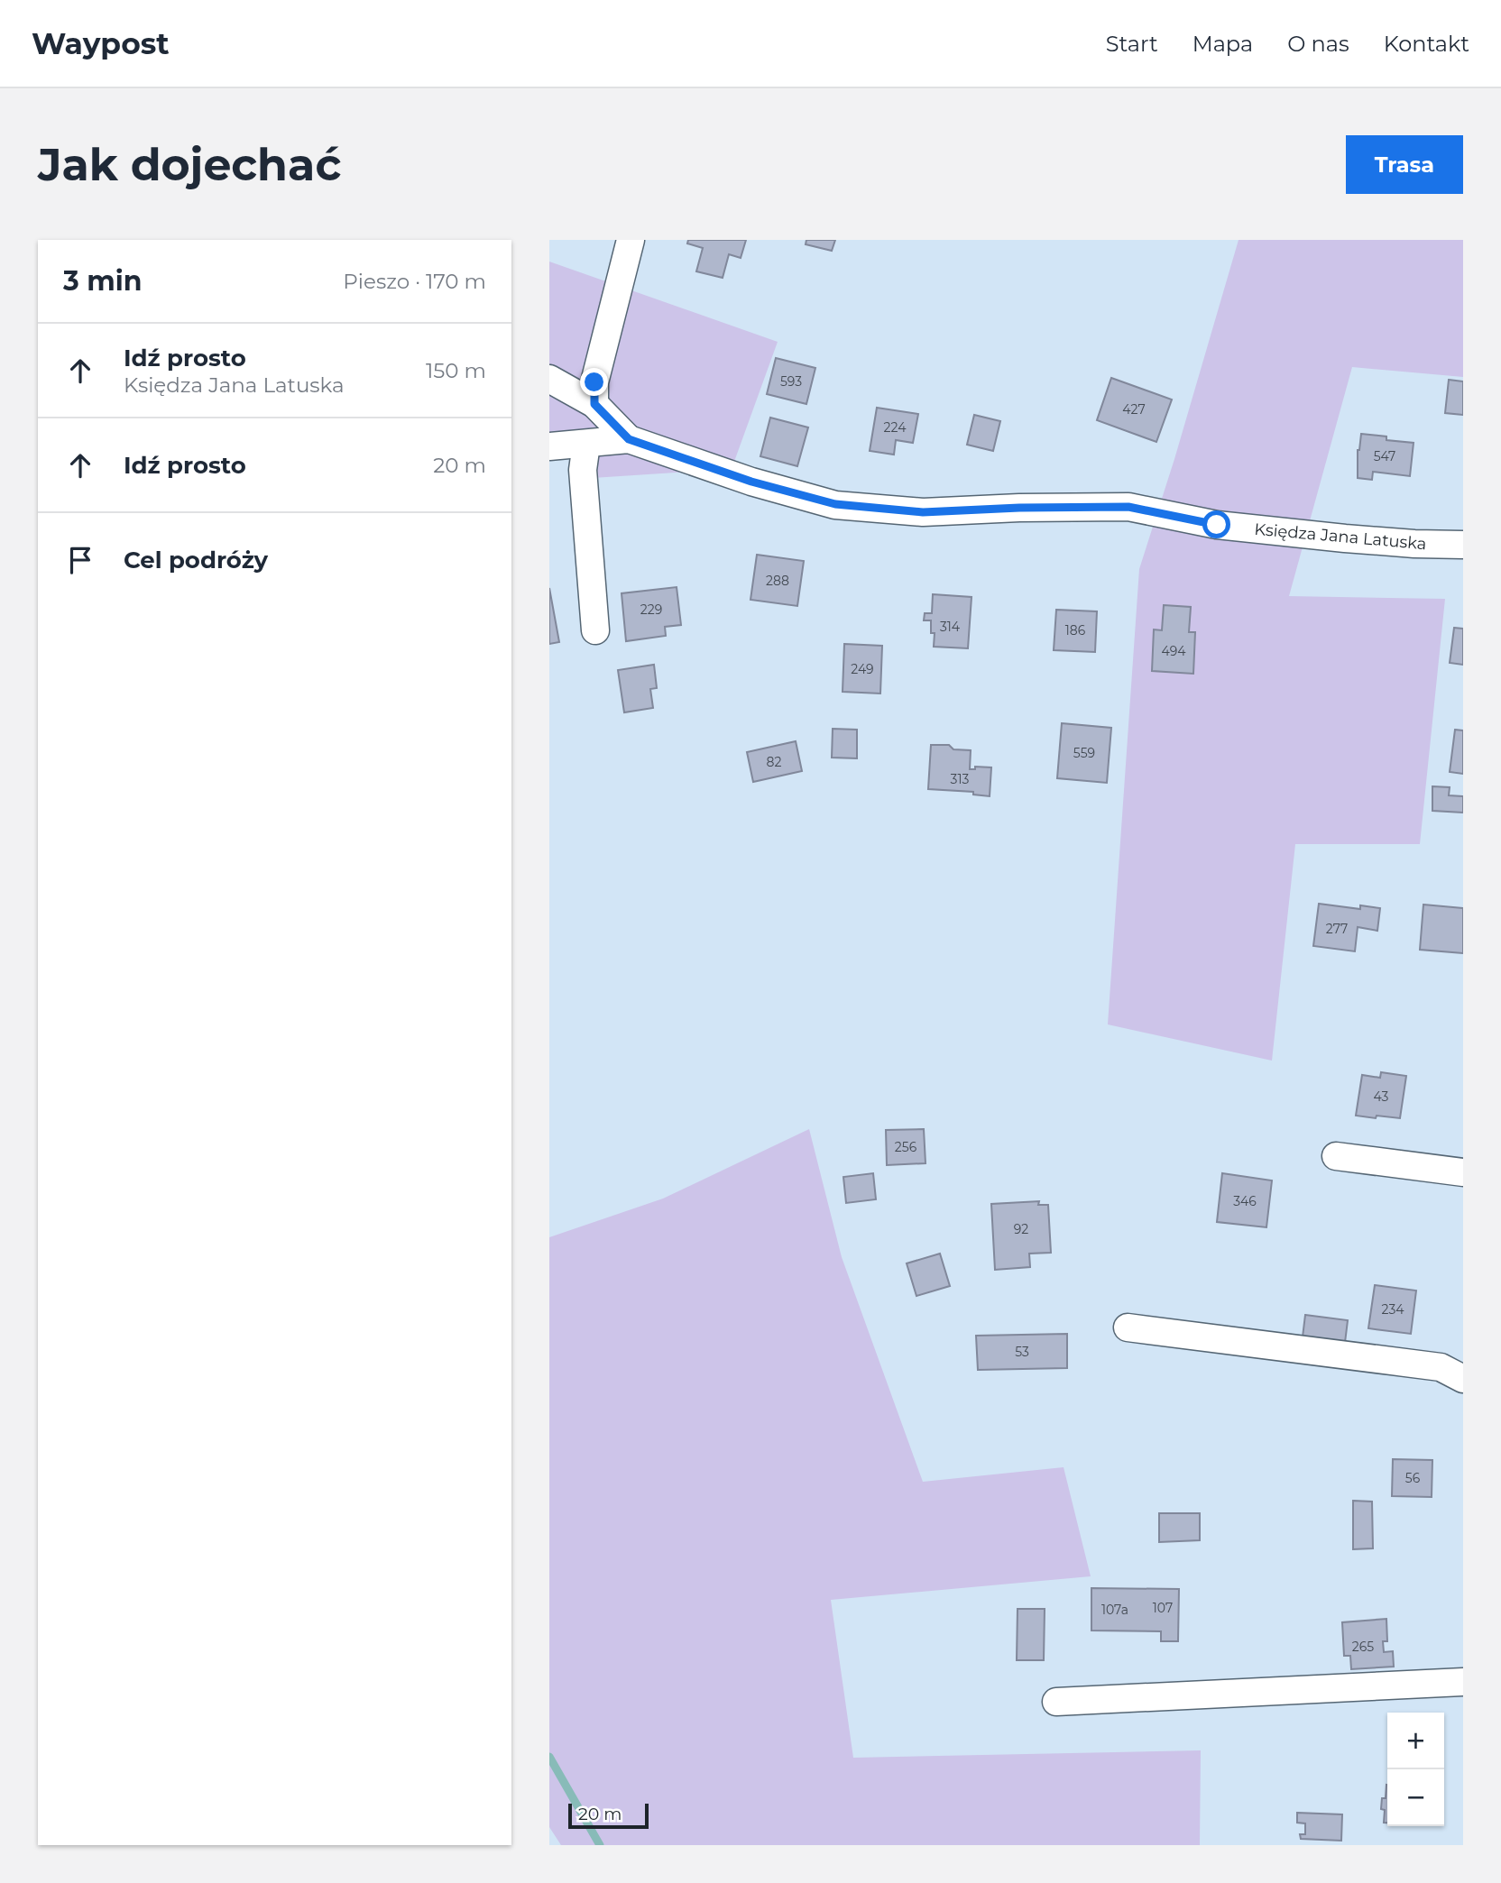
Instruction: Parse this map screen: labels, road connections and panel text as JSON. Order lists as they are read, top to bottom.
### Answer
{
  "streets": {
    "street": ["Księdza Jana Latuska"]
  },
  "house_numbers": [
    "593",
    "427",
    "224",
    "547",
    "288",
    "229",
    "314",
    "186",
    "494",
    "249",
    "559",
    "82",
    "313",
    "277",
    "43",
    "256",
    "346",
    "92",
    "234",
    "53",
    "56",
    "107",
    "107a",
    "265"
  ],
  "scale_bar": "20 m",
  "page": {
    "header": "Waypost",
    "nav": [
      "Start",
      "Mapa",
      "O nas",
      "Kontakt"
    ],
    "buttons": "Trasa",
    "title": "Jak dojechać",
    "heading": ["3 min", "Pieszo · 170 m"],
    "list": [
      ["Idź prosto", "Księdza Jana Latuska", "150 m"],
      ["Idź prosto", "20 m"],
      "Cel podróży"
    ],
    "map_buttons": ["+", "−"],
    "scale": "20 m"
  }
}
